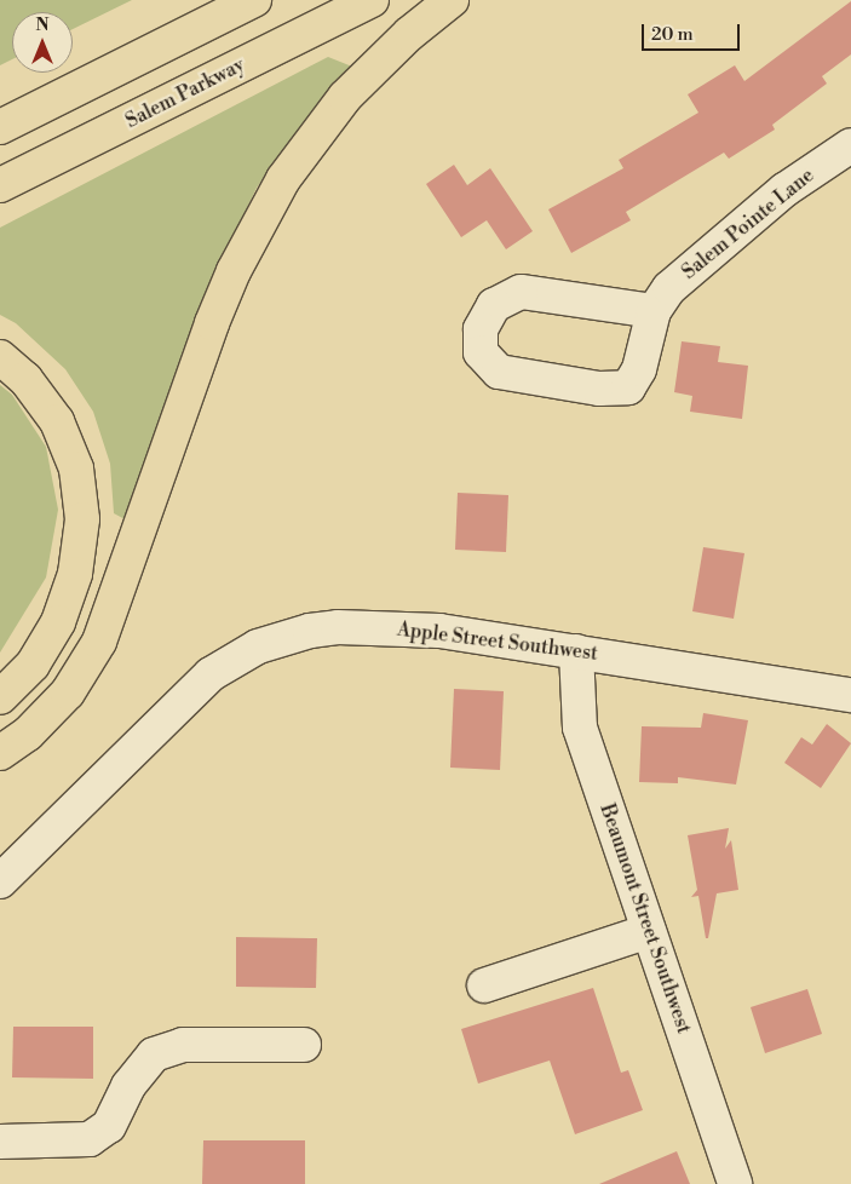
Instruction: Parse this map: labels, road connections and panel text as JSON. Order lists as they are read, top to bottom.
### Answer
{
  "streets": {
    "highway": ["Salem Parkway"],
    "street": ["Salem Pointe Lane", "Apple Street Southwest", "Beaumont Street Southwest"]
  },
  "crossings": [
    ["Apple Street Southwest", "Beaumont Street Southwest"]
  ],
  "scale_bar": "20 m",
  "north": "top"
}
